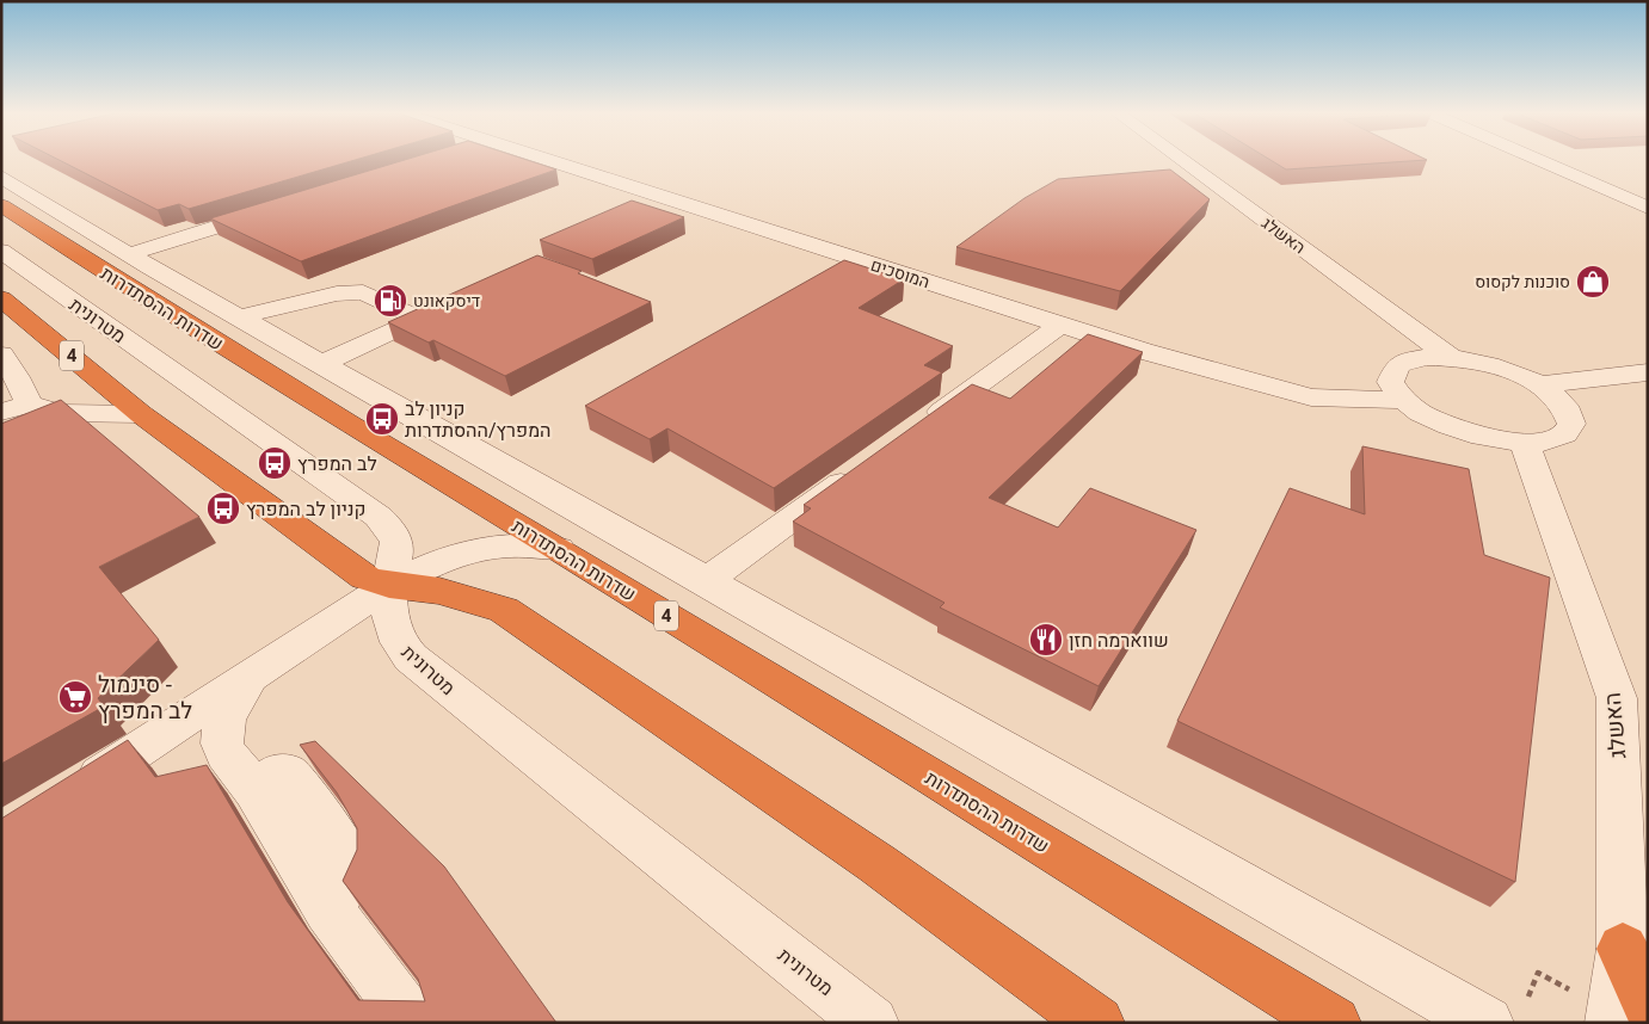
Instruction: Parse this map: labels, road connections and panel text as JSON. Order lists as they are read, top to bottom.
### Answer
{
  "streets": {
    "highway": ["שדרות ההסתדרות", "4"],
    "street": ["האשלג", "המוסכים", "מטרונית"]
  },
  "crossings": [
    ["מטרונית", "4"]
  ],
  "places": {
    "shop": ["סוכנות לקסוס"],
    "fuel station": ["דיסקאונט"],
    "bus stop": ["קניון לב המפרץ/ההסתדרות", "לב המפרץ", "קניון לב המפרץ"],
    "restaurant": ["שווארמה חזן"],
    "supermarket": ["סינמול - לב המפרץ"]
  }
}
